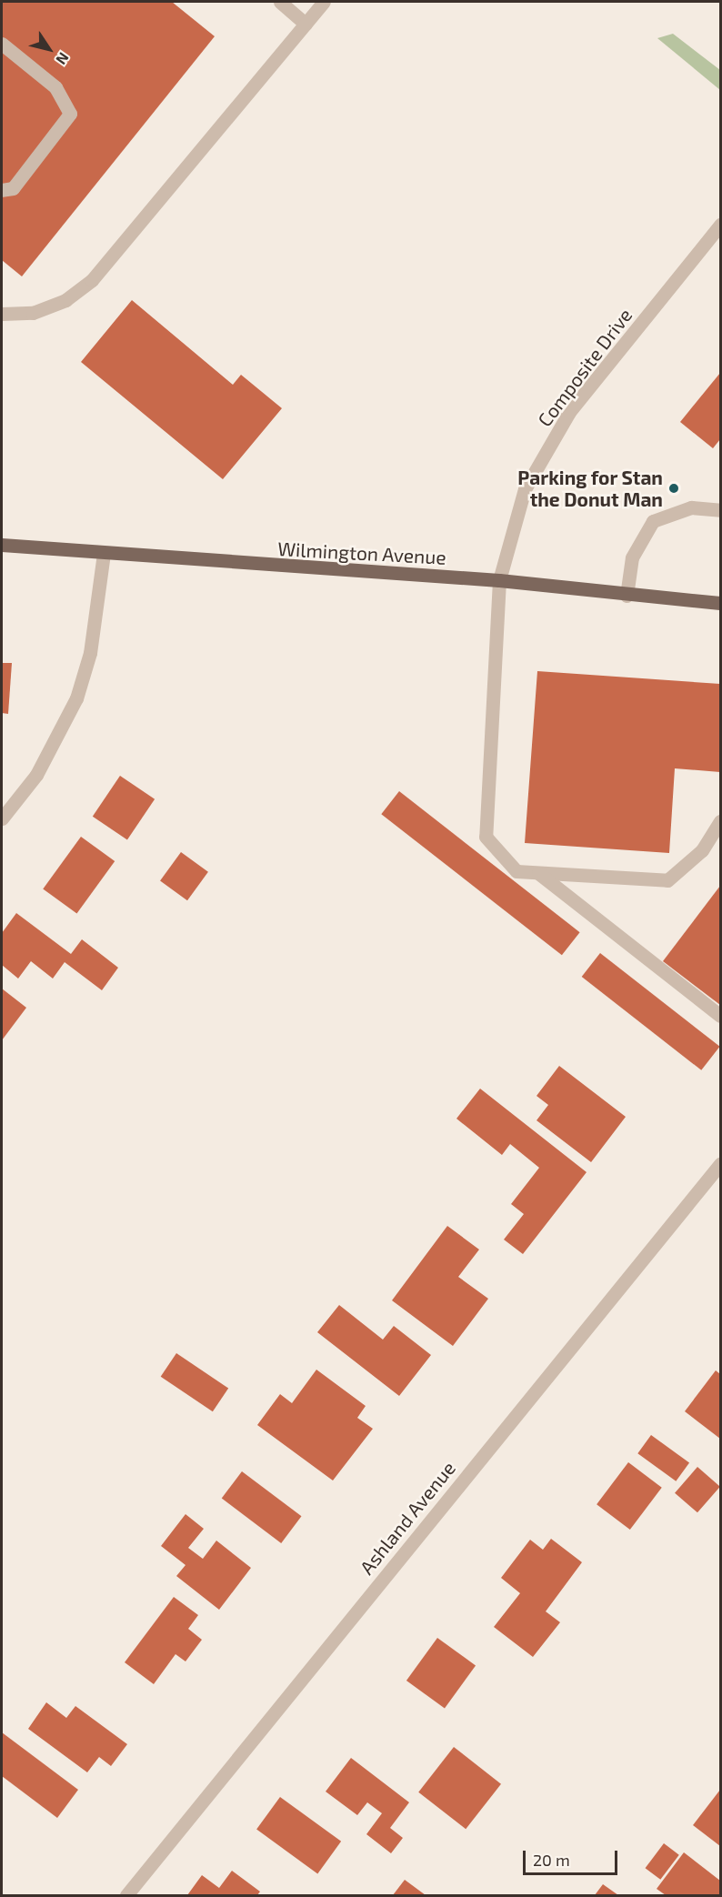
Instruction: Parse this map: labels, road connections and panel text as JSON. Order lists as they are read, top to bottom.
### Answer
{
  "streets": {
    "main road": ["Wilmington Avenue"],
    "street": ["Composite Drive", "Ashland Avenue"]
  },
  "crossings": [
    ["Composite Drive", "Wilmington Avenue"]
  ],
  "places": ["Parking for Stan the Donut Man"],
  "scale_bar": "20 m",
  "north": "bottom right"
}
